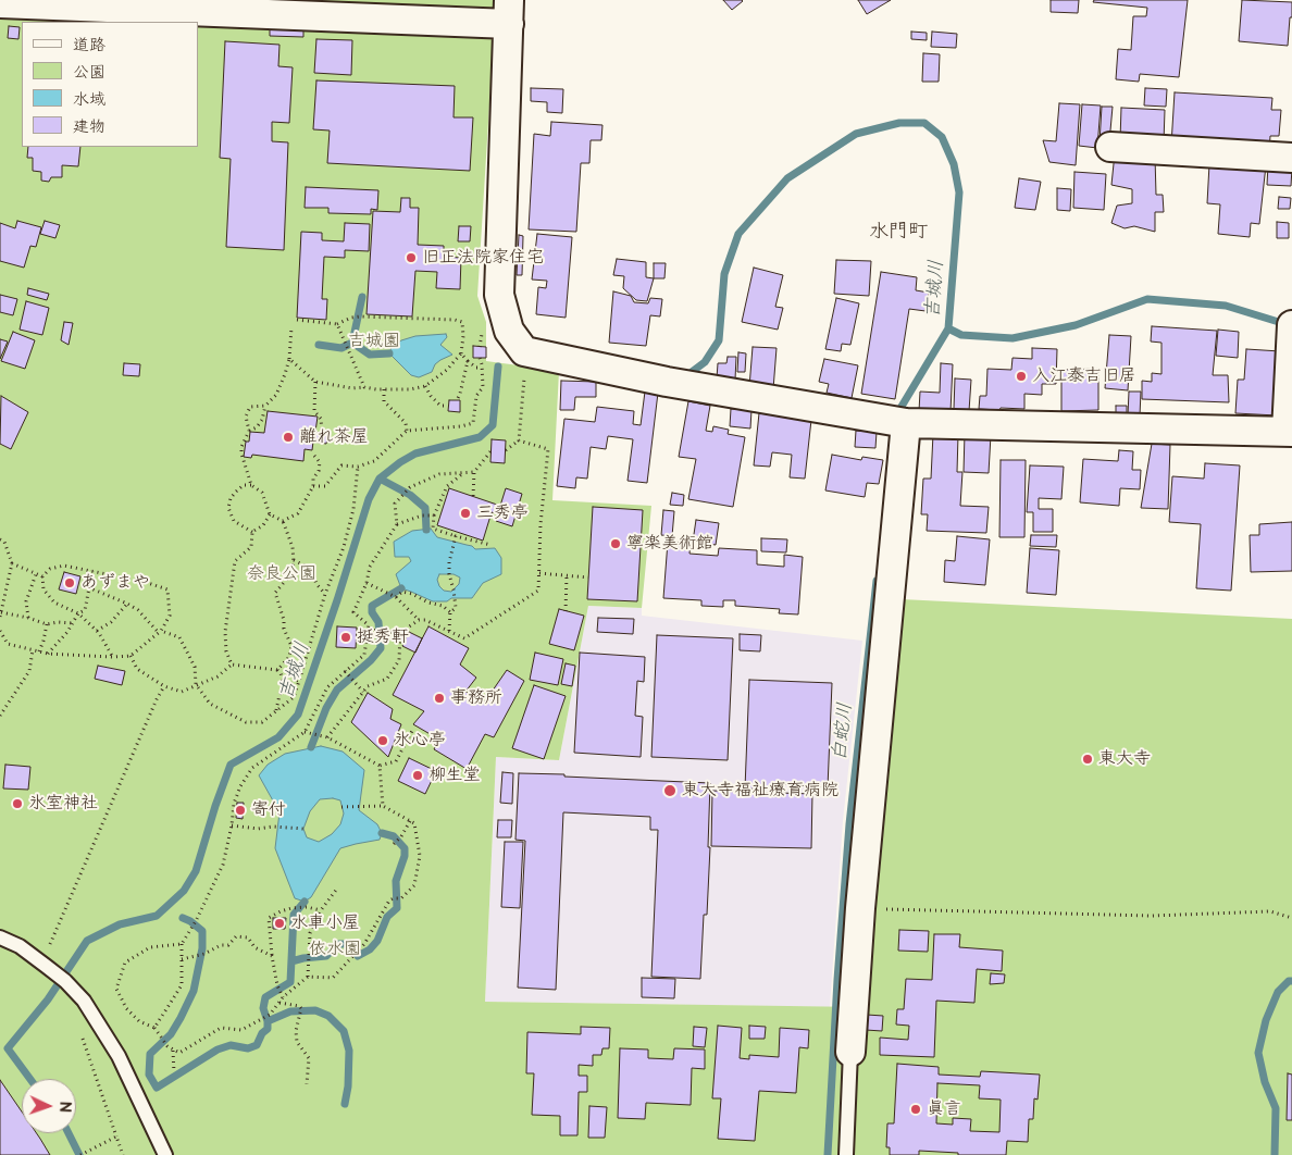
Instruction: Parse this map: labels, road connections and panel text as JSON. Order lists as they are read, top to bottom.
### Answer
{
  "districts": ["水門町"],
  "water": ["吉城川", "白蛇川"],
  "parks": ["吉城園", "奈良公園", "依水園"],
  "places": [
    "旧正法院家住宅",
    "入江泰吉旧居",
    "離れ茶屋",
    "三秀亭",
    "寧楽美術館",
    "あずまや",
    "挺秀軒",
    "事務所",
    "氷心亭",
    "東大寺",
    "柳生堂",
    "東大寺福祉療育病院",
    "氷室神社",
    "寄付",
    "水車小屋",
    "眞言"
  ],
  "legend": [
    "道路",
    "公園",
    "水域",
    "建物"
  ],
  "north": "right"
}
